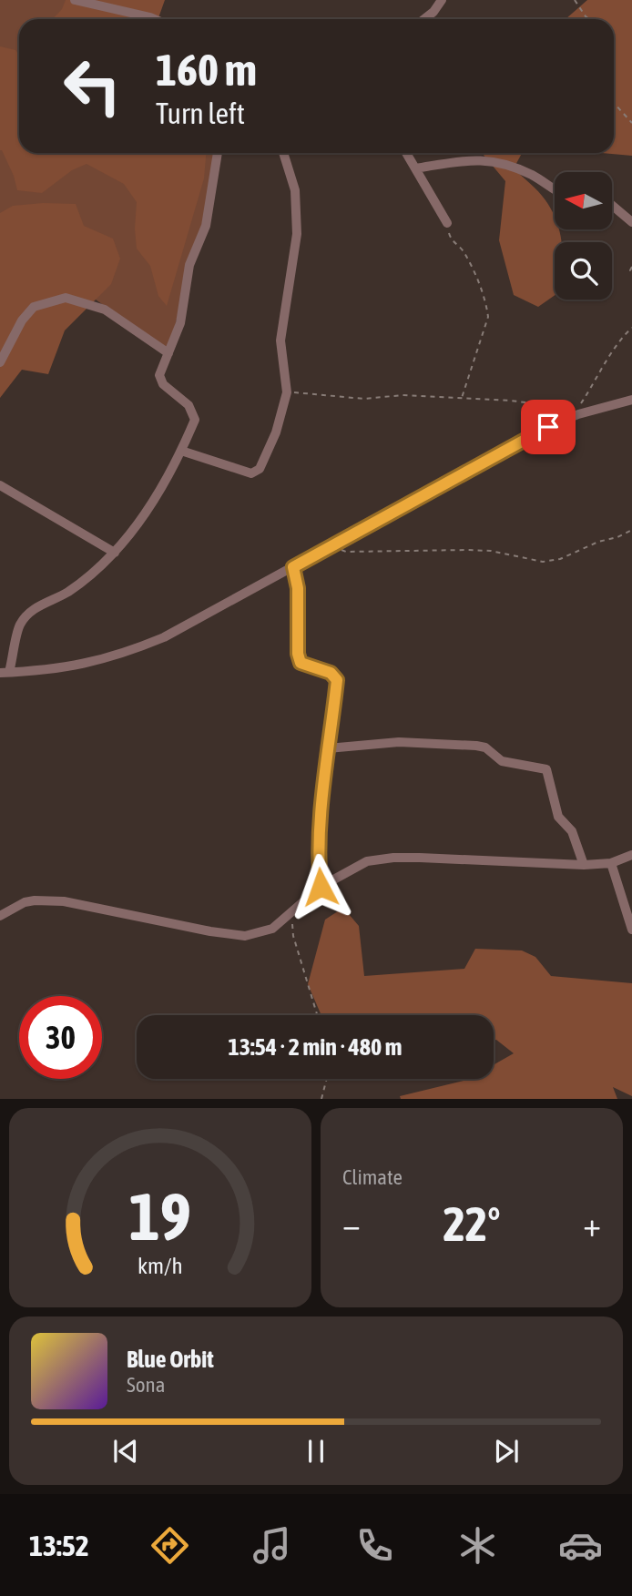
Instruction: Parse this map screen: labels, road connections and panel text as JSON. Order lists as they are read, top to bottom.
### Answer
{
  "north": "left",
  "page": {
    "turn": ["160 m", "Turn left"],
    "limit": "30",
    "trip": "13:54 · 2 min · 480 m",
    "tile": "Climate",
    "heat": ["−", "22°", "+"],
    "song": ["Blue Orbit", "Sona"],
    "tabs": "13:52",
    "gauge": ["19", "km/h"]
  }
}
